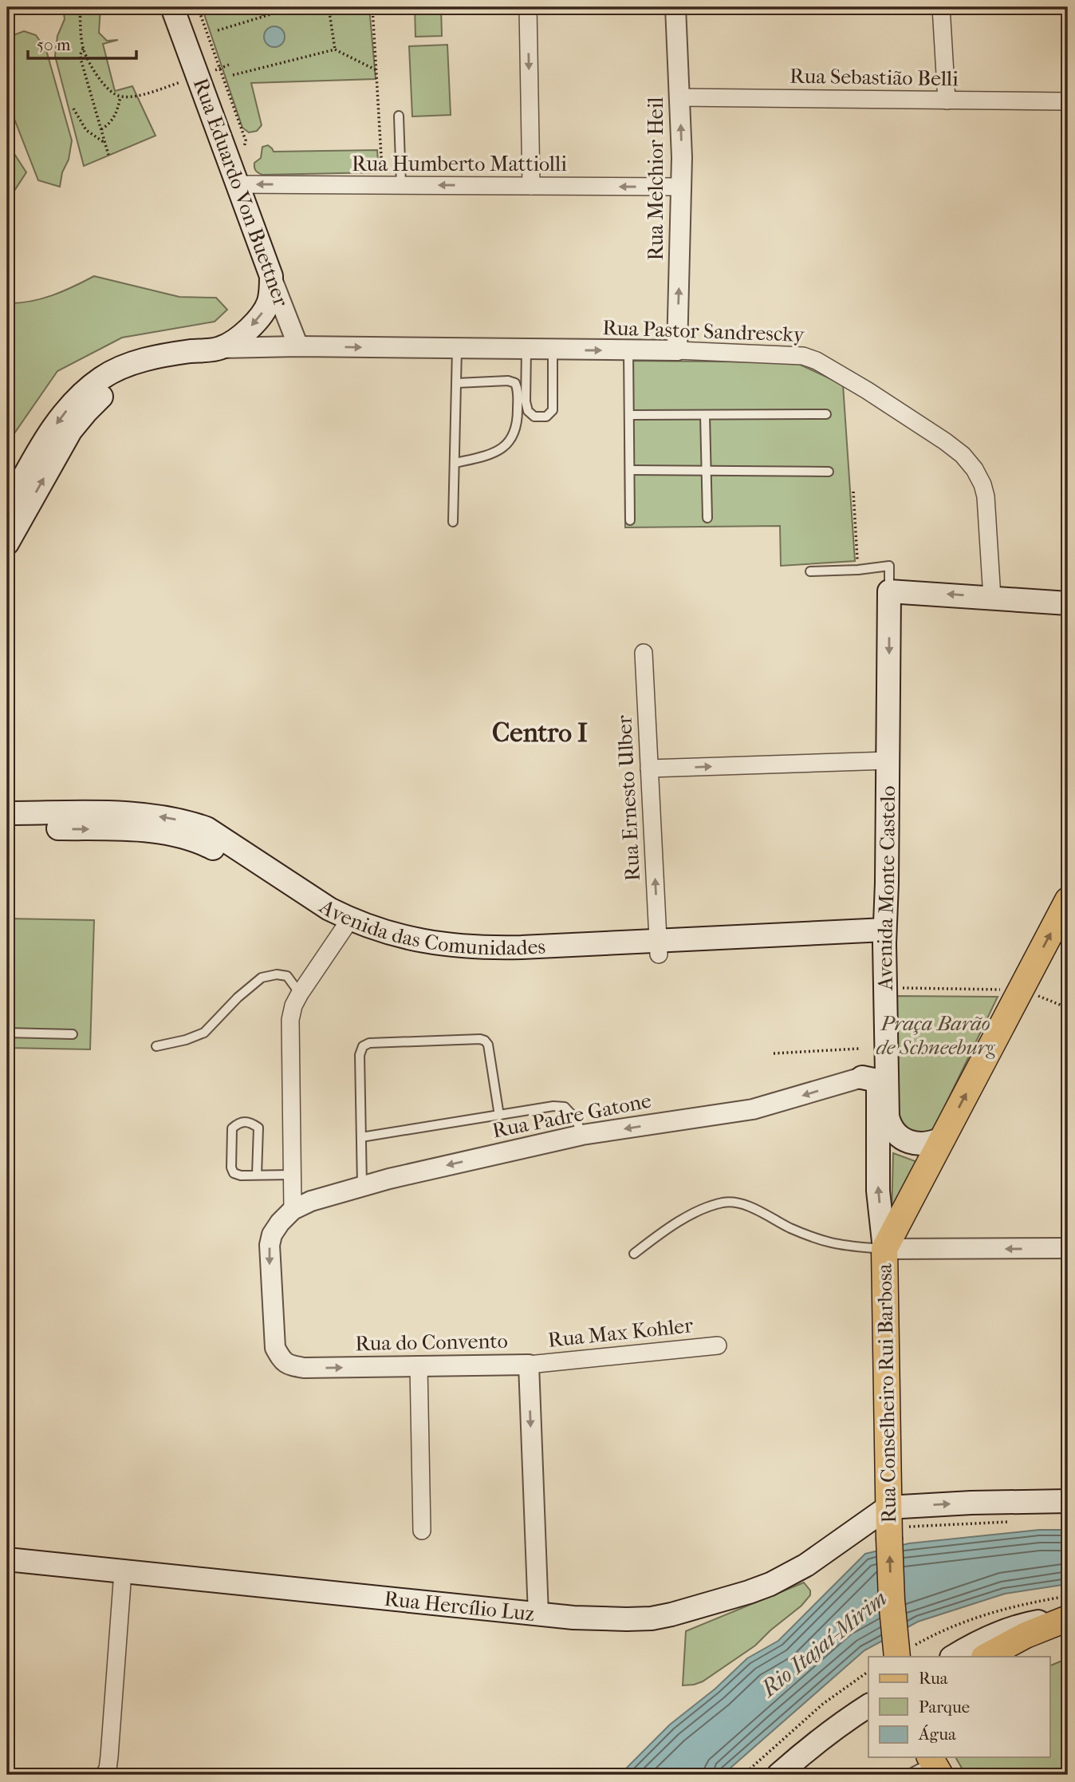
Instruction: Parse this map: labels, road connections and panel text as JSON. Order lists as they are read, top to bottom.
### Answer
{
  "streets": {
    "main road": [
      "Rua Eduardo Von Buettner",
      "Avenida Monte Castelo",
      "Avenida das Comunidades",
      "Rua Conselheiro Rui Barbosa",
      "Rua Hercílio Luz"
    ],
    "street": [
      "Rua Sebastião Belli",
      "Rua Humberto Mattiolli",
      "Rua Melchior Heil",
      "Rua Pastor Sandrescky",
      "Rua Ernesto Ulber",
      "Rua Padre Gatone",
      "Rua Max Kohler",
      "Rua do Convento"
    ]
  },
  "crossings": [
    ["Rua Sebastião Belli", "Rua Melchior Heil"],
    ["Rua Humberto Mattiolli", "Rua Melchior Heil"],
    ["Rua Humberto Mattiolli", "Rua Eduardo Von Buettner"],
    ["Rua Melchior Heil", "Rua Pastor Sandrescky"],
    ["Rua Eduardo Von Buettner", "Rua Pastor Sandrescky"],
    ["Rua Ernesto Ulber", "Avenida das Comunidades"],
    ["Avenida Monte Castelo", "Avenida das Comunidades"],
    ["Rua Padre Gatone", "Rua do Convento"],
    ["Rua Max Kohler", "Rua do Convento"],
    ["Rua do Convento", "Rua Hercílio Luz"],
    ["Rua Conselheiro Rui Barbosa", "Rua Hercílio Luz"]
  ],
  "one_way": ["Rua Humberto Mattiolli", "Rua Ernesto Ulber", "Rua Padre Gatone"],
  "districts": ["Centro I"],
  "water": ["Rio Itajaí-Mirim"],
  "parks": ["Praça Barão de Schneeburg"],
  "legend": ["Rua", "Parque", "Água"],
  "scale_bar": "50 m"
}
